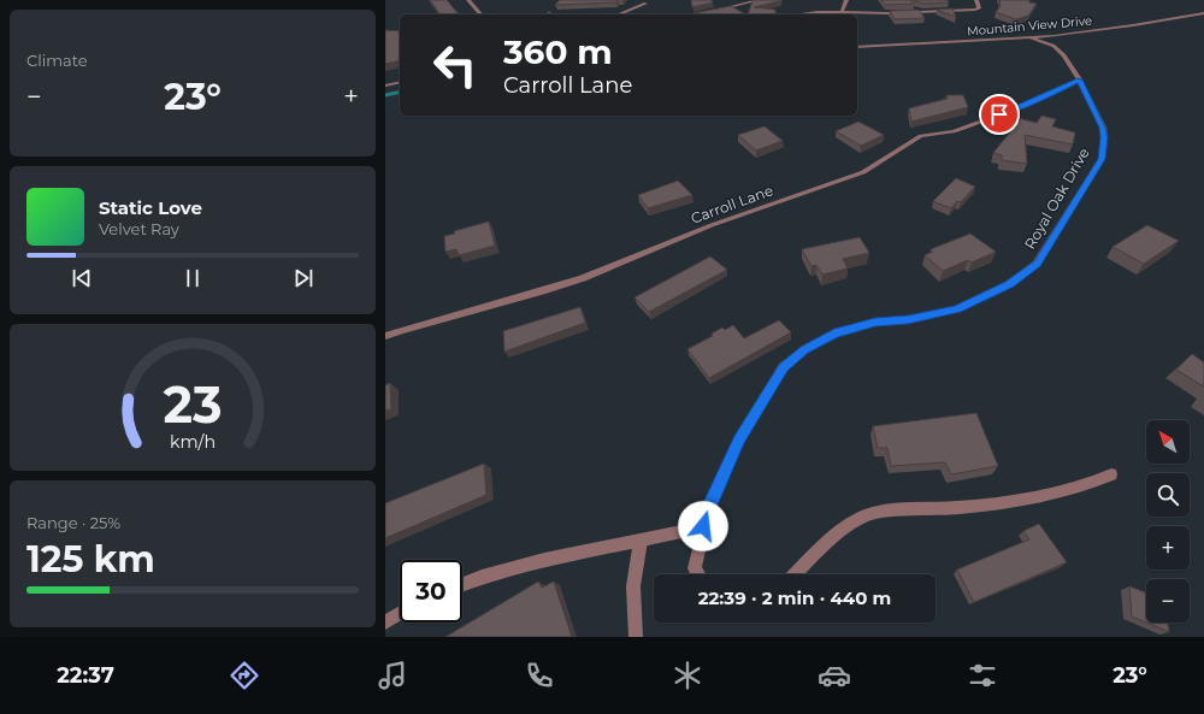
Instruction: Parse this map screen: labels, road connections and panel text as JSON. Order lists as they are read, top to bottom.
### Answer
{
  "streets": {
    "street": ["Mountain View Drive", "Royal Oak Drive", "Carroll Lane"]
  },
  "crossings": [
    ["Mountain View Drive", "Royal Oak Drive"],
    ["Royal Oak Drive", "Carroll Lane"]
  ],
  "north": "top left",
  "page": {
    "tile": [
      "Climate",
      ["Range · 25%", "125 km"]
    ],
    "turn": ["360 m", "Carroll Lane"],
    "heat": ["−", "23°", "+"],
    "song": ["Static Love", "Velvet Ray"],
    "map_buttons": ["+", "−"],
    "limit": "30",
    "trip": "22:39 · 2 min · 440 m",
    "tabs": ["22:37", "23°"],
    "gauge": ["23", "km/h"]
  }
}
